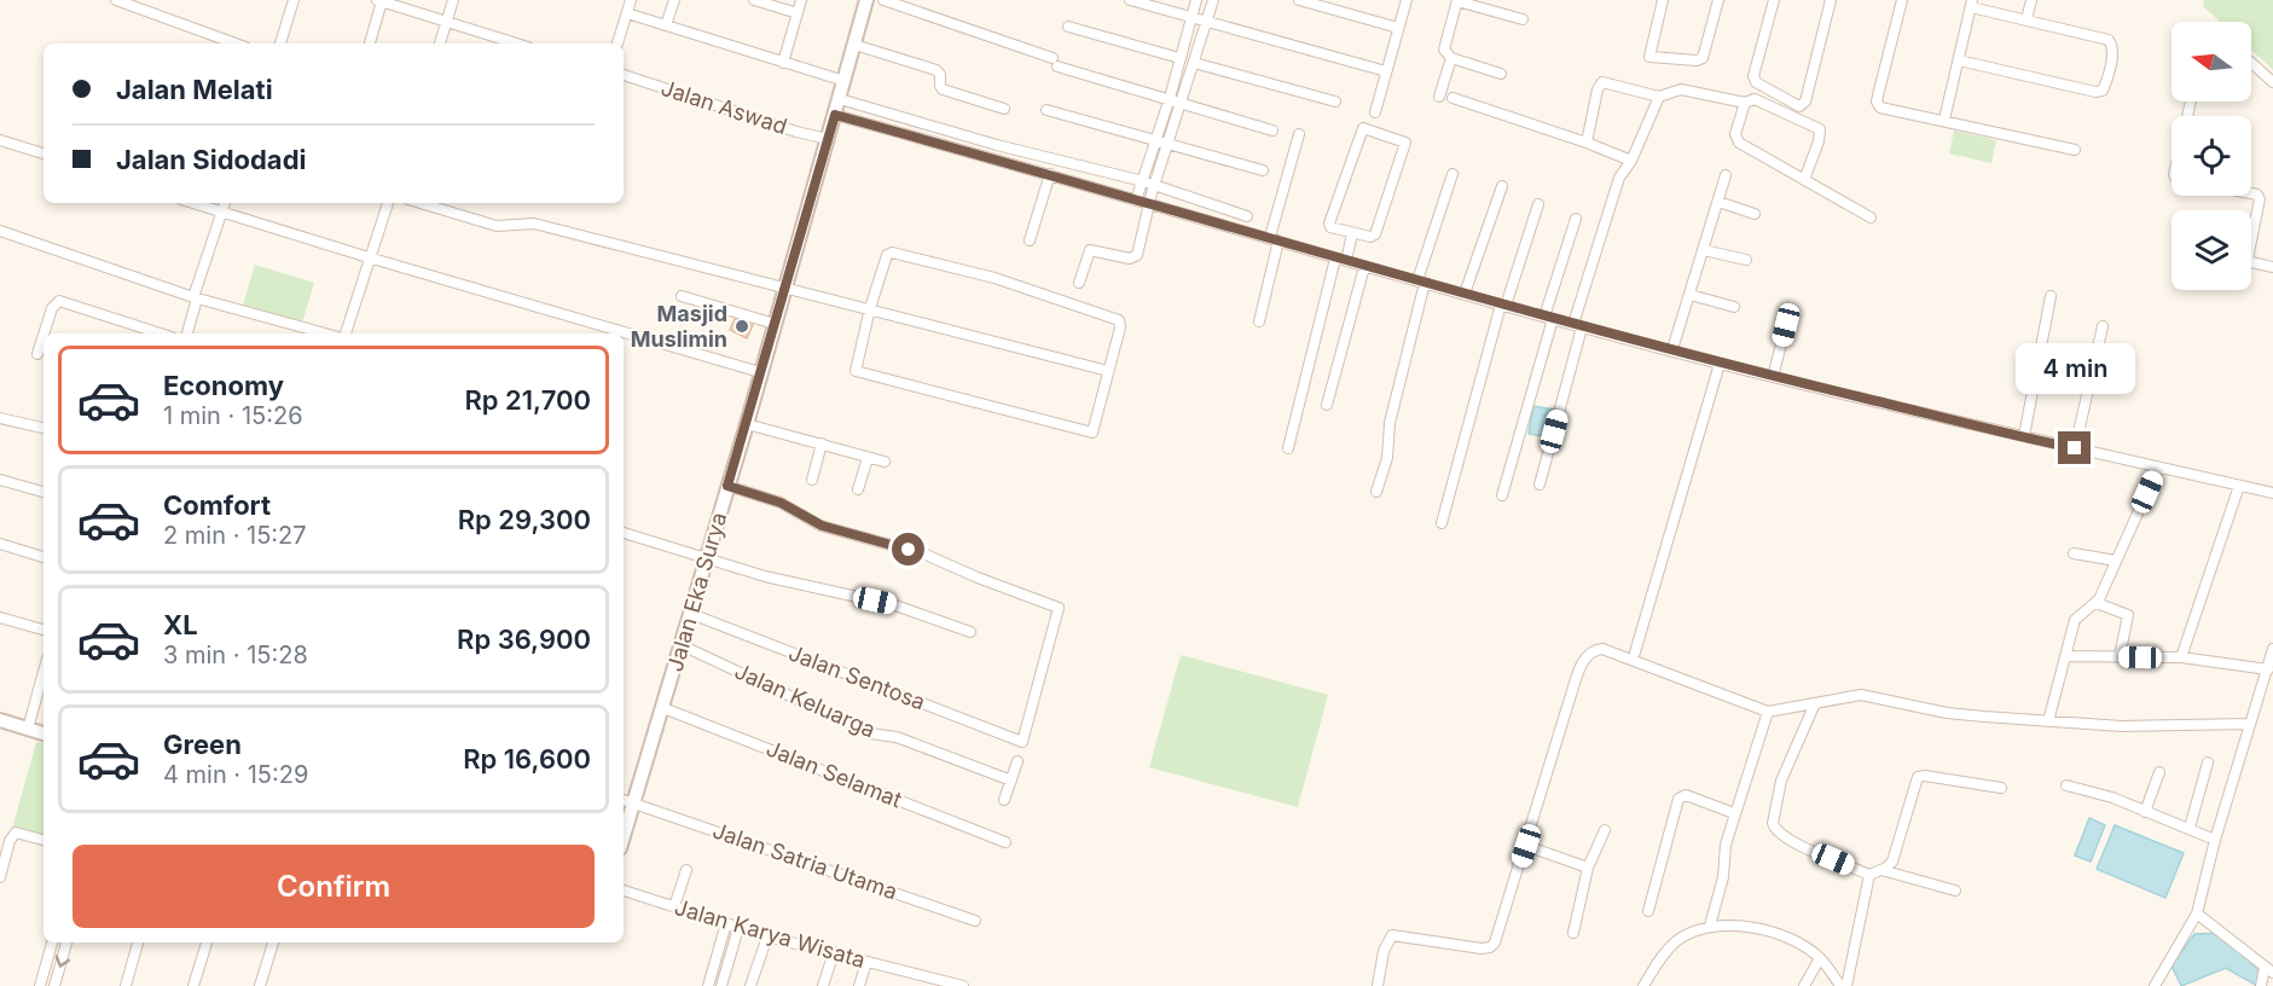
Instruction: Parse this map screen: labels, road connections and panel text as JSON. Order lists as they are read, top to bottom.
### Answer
{
  "streets": {
    "street": [
      "Jalan Aswad",
      "Jalan Eka Surya",
      "Jalan Sentosa",
      "Jalan Keluarga",
      "Jalan Selamat",
      "Jalan Satria Utama",
      "Jalan Karya Wisata"
    ]
  },
  "crossings": [
    ["Jalan Aswad", "Jalan Eka Surya"],
    ["Jalan Eka Surya", "Jalan Sentosa"],
    ["Jalan Eka Surya", "Jalan Keluarga"],
    ["Jalan Eka Surya", "Jalan Selamat"],
    ["Jalan Eka Surya", "Jalan Satria Utama"]
  ],
  "places": ["Masjid Muslimin"],
  "north": "left",
  "page": {
    "banner": ["Jalan Melati", "Jalan Sidodadi"],
    "bubble": "4 min",
    "list": [
      {
        "name": "Economy",
        "note": "1 min · 15:26",
        "value": "Rp 21,700"
      },
      {
        "name": "Comfort",
        "note": "2 min · 15:27",
        "value": "Rp 29,300"
      },
      {
        "name": "XL",
        "note": "3 min · 15:28",
        "value": "Rp 36,900"
      },
      {
        "name": "Green",
        "note": "4 min · 15:29",
        "value": "Rp 16,600"
      }
    ],
    "buttons": "Confirm"
  }
}
